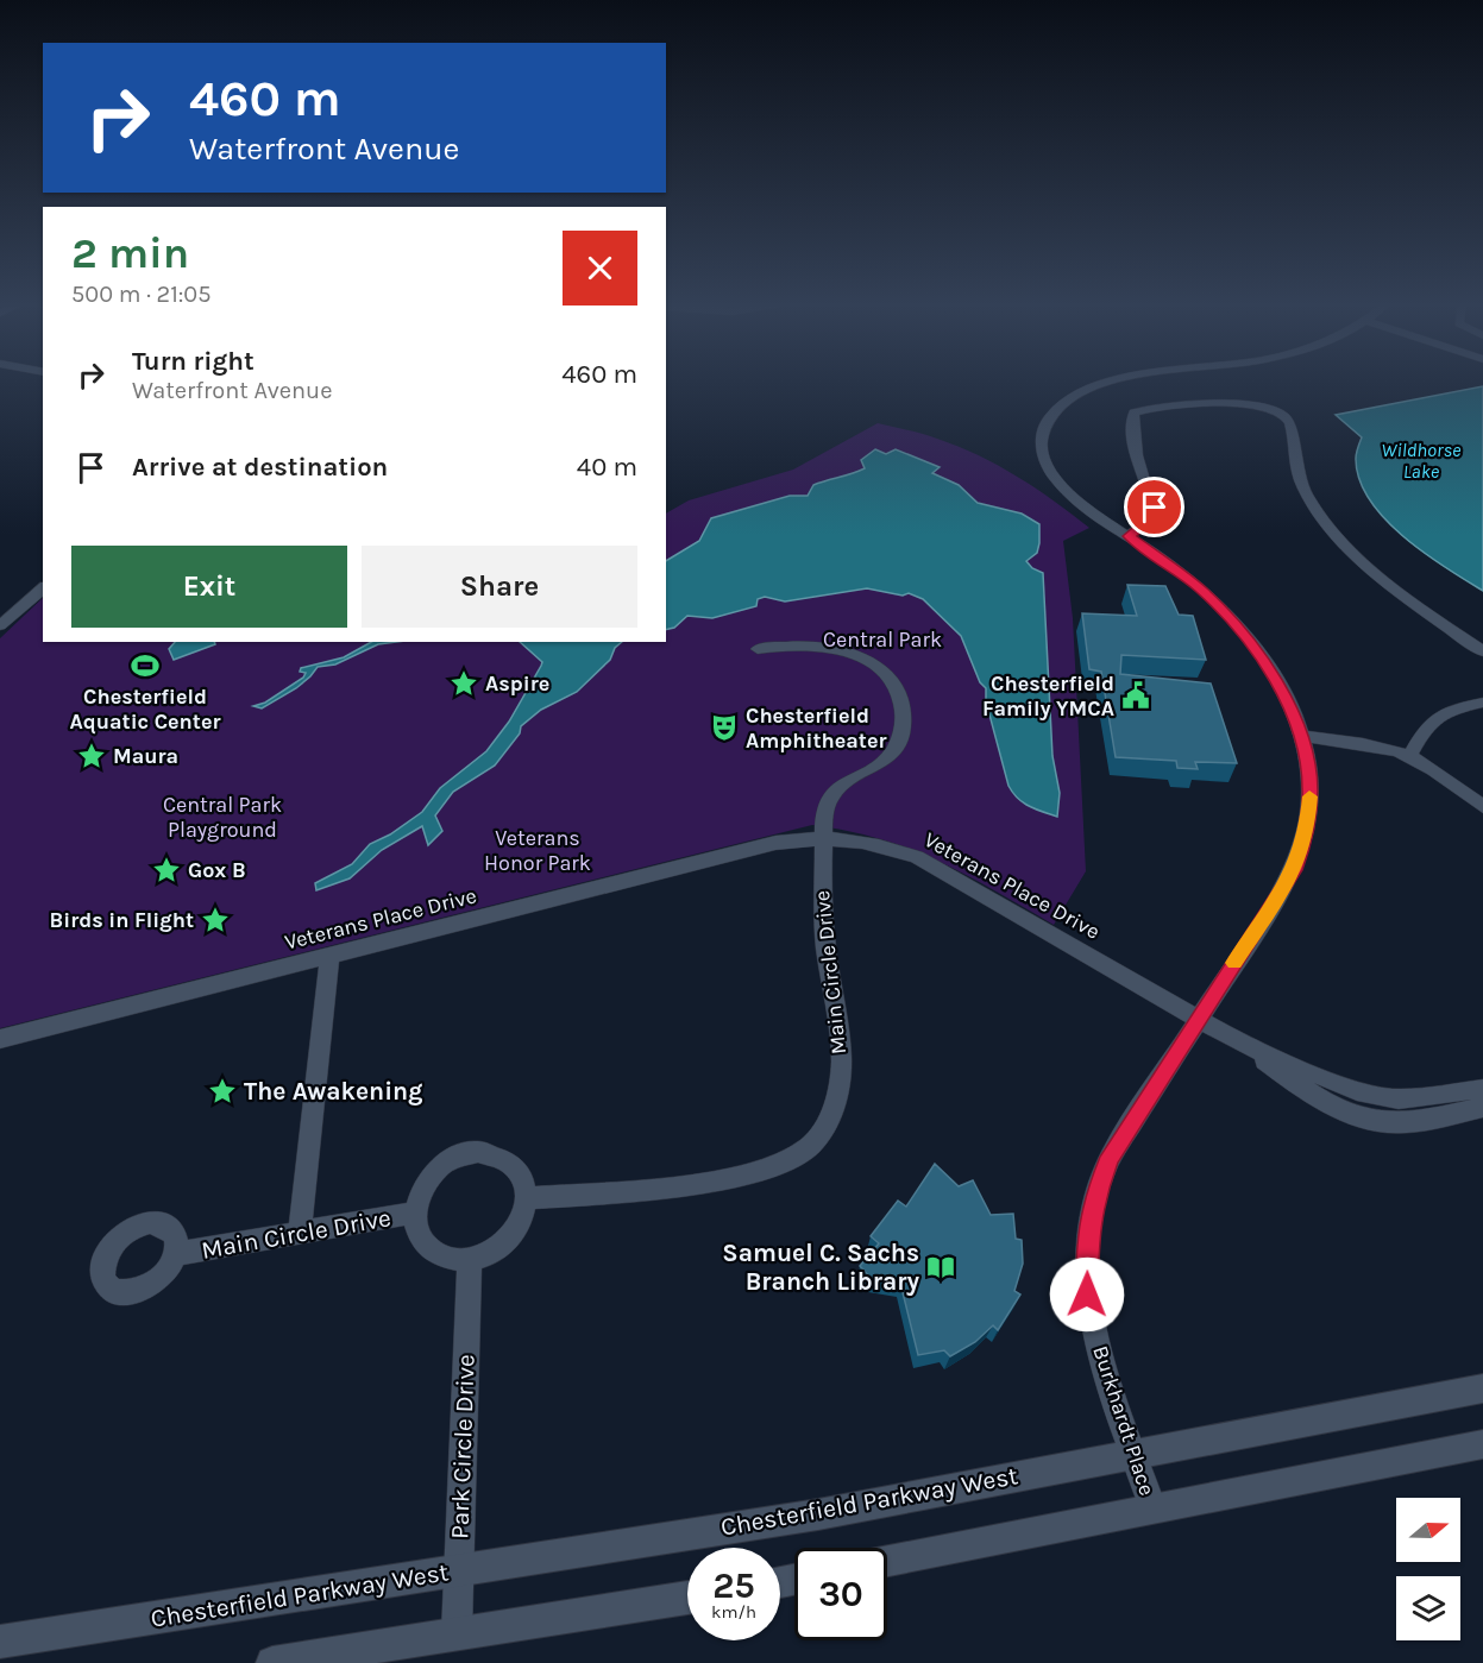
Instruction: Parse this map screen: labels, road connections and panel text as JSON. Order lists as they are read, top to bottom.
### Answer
{
  "streets": {
    "street": [
      "Veterans Place Drive",
      "Main Circle Drive",
      "Burkhardt Place",
      "Park Circle Drive",
      "Chesterfield Parkway West"
    ]
  },
  "crossings": [
    ["Veterans Place Drive", "Main Circle Drive"],
    ["Veterans Place Drive", "Burkhardt Place"],
    ["Main Circle Drive", "Park Circle Drive"],
    ["Burkhardt Place", "Chesterfield Parkway West"],
    ["Park Circle Drive", "Chesterfield Parkway West"]
  ],
  "water": ["Wildhorse Lake"],
  "parks": ["Central Park", "Central Park Playground", "Veterans Honor Park"],
  "places": {
    "sports": ["Chesterfield Aquatic Center"],
    "place": [
      "Aspire",
      "Maura",
      "Gox B",
      "Birds in Flight",
      "The Awakening"
    ],
    "public building": ["Chesterfield Family YMCA"],
    "theatre": ["Chesterfield Amphitheater"],
    "library": ["Samuel C. Sachs Branch Library"]
  },
  "north": "right",
  "page": {
    "turn": ["460 m", "Waterfront Avenue"],
    "heading": ["2 min", "500 m · 21:05"],
    "list": [
      {
        "name": "Turn right",
        "note": "Waterfront Avenue",
        "value": "460 m"
      },
      {
        "name": "Arrive at destination",
        "value": "40 m"
      }
    ],
    "buttons": ["Exit", "Share"],
    "speed": "25 km/h",
    "limit": "30"
  }
}
